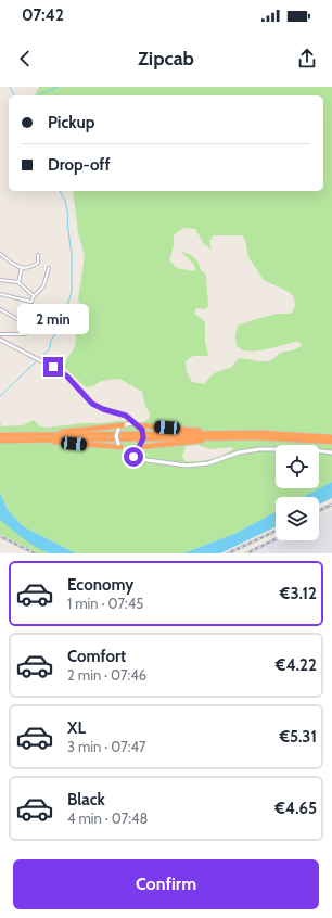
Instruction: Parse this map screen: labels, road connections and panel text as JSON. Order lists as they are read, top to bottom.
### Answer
{
  "page": {
    "status": "07:42",
    "header": "Zipcab",
    "banner": ["Pickup", "Drop-off"],
    "bubble": "2 min",
    "list": [
      {
        "name": "Economy",
        "note": "1 min · 07:45",
        "value": "€3.12"
      },
      {
        "name": "Comfort",
        "note": "2 min · 07:46",
        "value": "€4.22"
      },
      {
        "name": "XL",
        "note": "3 min · 07:47",
        "value": "€5.31"
      },
      {
        "name": "Black",
        "note": "4 min · 07:48",
        "value": "€4.65"
      }
    ],
    "buttons": "Confirm"
  }
}
